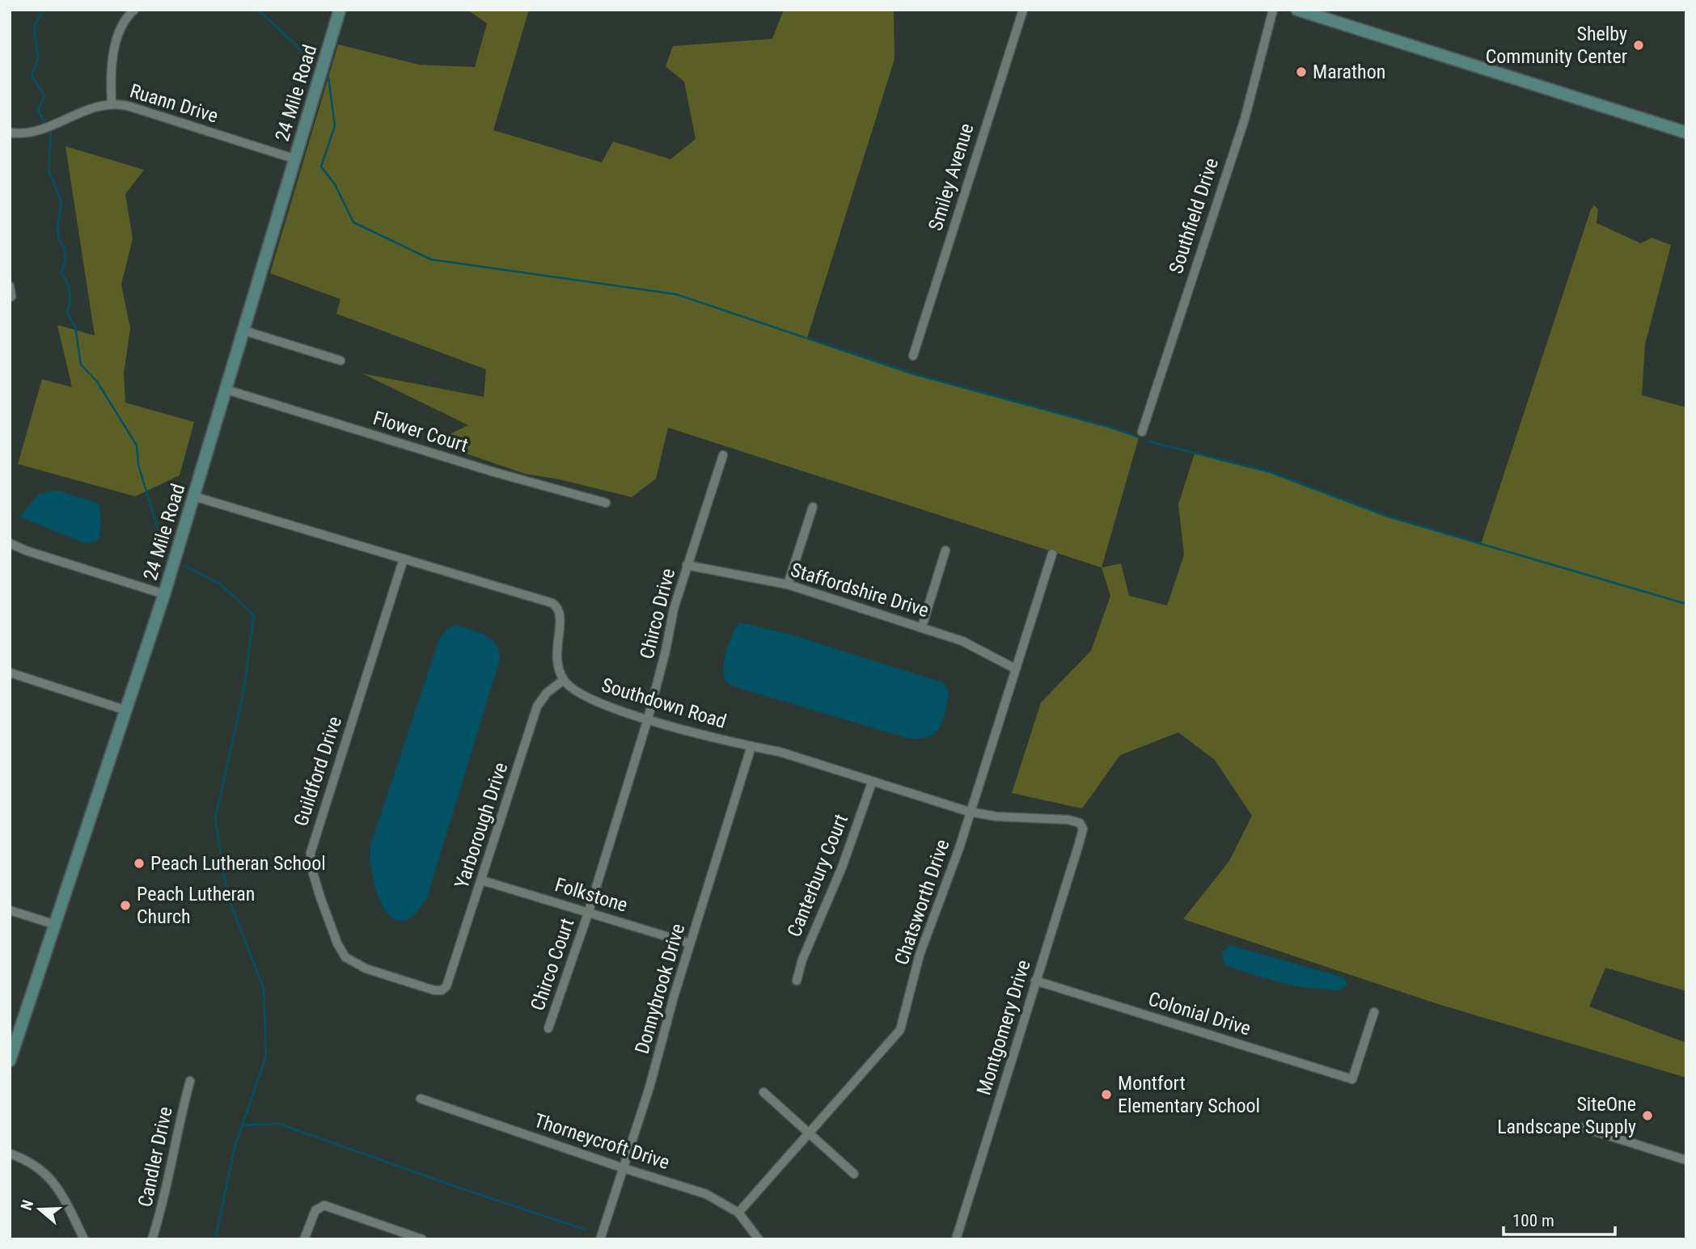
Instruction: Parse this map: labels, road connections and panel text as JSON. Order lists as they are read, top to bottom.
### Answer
{
  "streets": {
    "street": [
      "24 Mile Road",
      "Ruann Drive",
      "Smiley Avenue",
      "Southfield Drive",
      "Flower Court",
      "Staffordshire Drive",
      "Chirco Drive",
      "Southdown Road",
      "Guildford Drive",
      "Yarborough Drive",
      "Canterbury Court",
      "Folkstone",
      "Chatsworth Drive",
      "Chirco Court",
      "Donnybrook Drive",
      "Colonial Drive",
      "Montgomery Drive",
      "Thorneycroft Drive",
      "Candler Drive"
    ]
  },
  "crossings": [
    ["24 Mile Road", "Ruann Drive"],
    ["24 Mile Road", "Flower Court"],
    ["Staffordshire Drive", "Chirco Drive"],
    ["Staffordshire Drive", "Chatsworth Drive"],
    ["Chirco Drive", "Southdown Road"],
    ["Chirco Drive", "Folkstone"],
    ["Chirco Drive", "Chirco Court"],
    ["Southdown Road", "Yarborough Drive"],
    ["Southdown Road", "Canterbury Court"],
    ["Southdown Road", "Chatsworth Drive"],
    ["Southdown Road", "Donnybrook Drive"],
    ["Southdown Road", "Montgomery Drive"],
    ["Guildford Drive", "Yarborough Drive"],
    ["Yarborough Drive", "Folkstone"],
    ["Folkstone", "Chirco Court"],
    ["Folkstone", "Donnybrook Drive"],
    ["Chatsworth Drive", "Thorneycroft Drive"],
    ["Donnybrook Drive", "Thorneycroft Drive"],
    ["Colonial Drive", "Montgomery Drive"]
  ],
  "places": [
    "Shelby Community Center",
    "Marathon",
    "Peach Lutheran School",
    "Peach Lutheran Church",
    "Montfort Elementary School",
    "SiteOne Landscape Supply"
  ],
  "scale_bar": "100 m",
  "north": "left"
}
